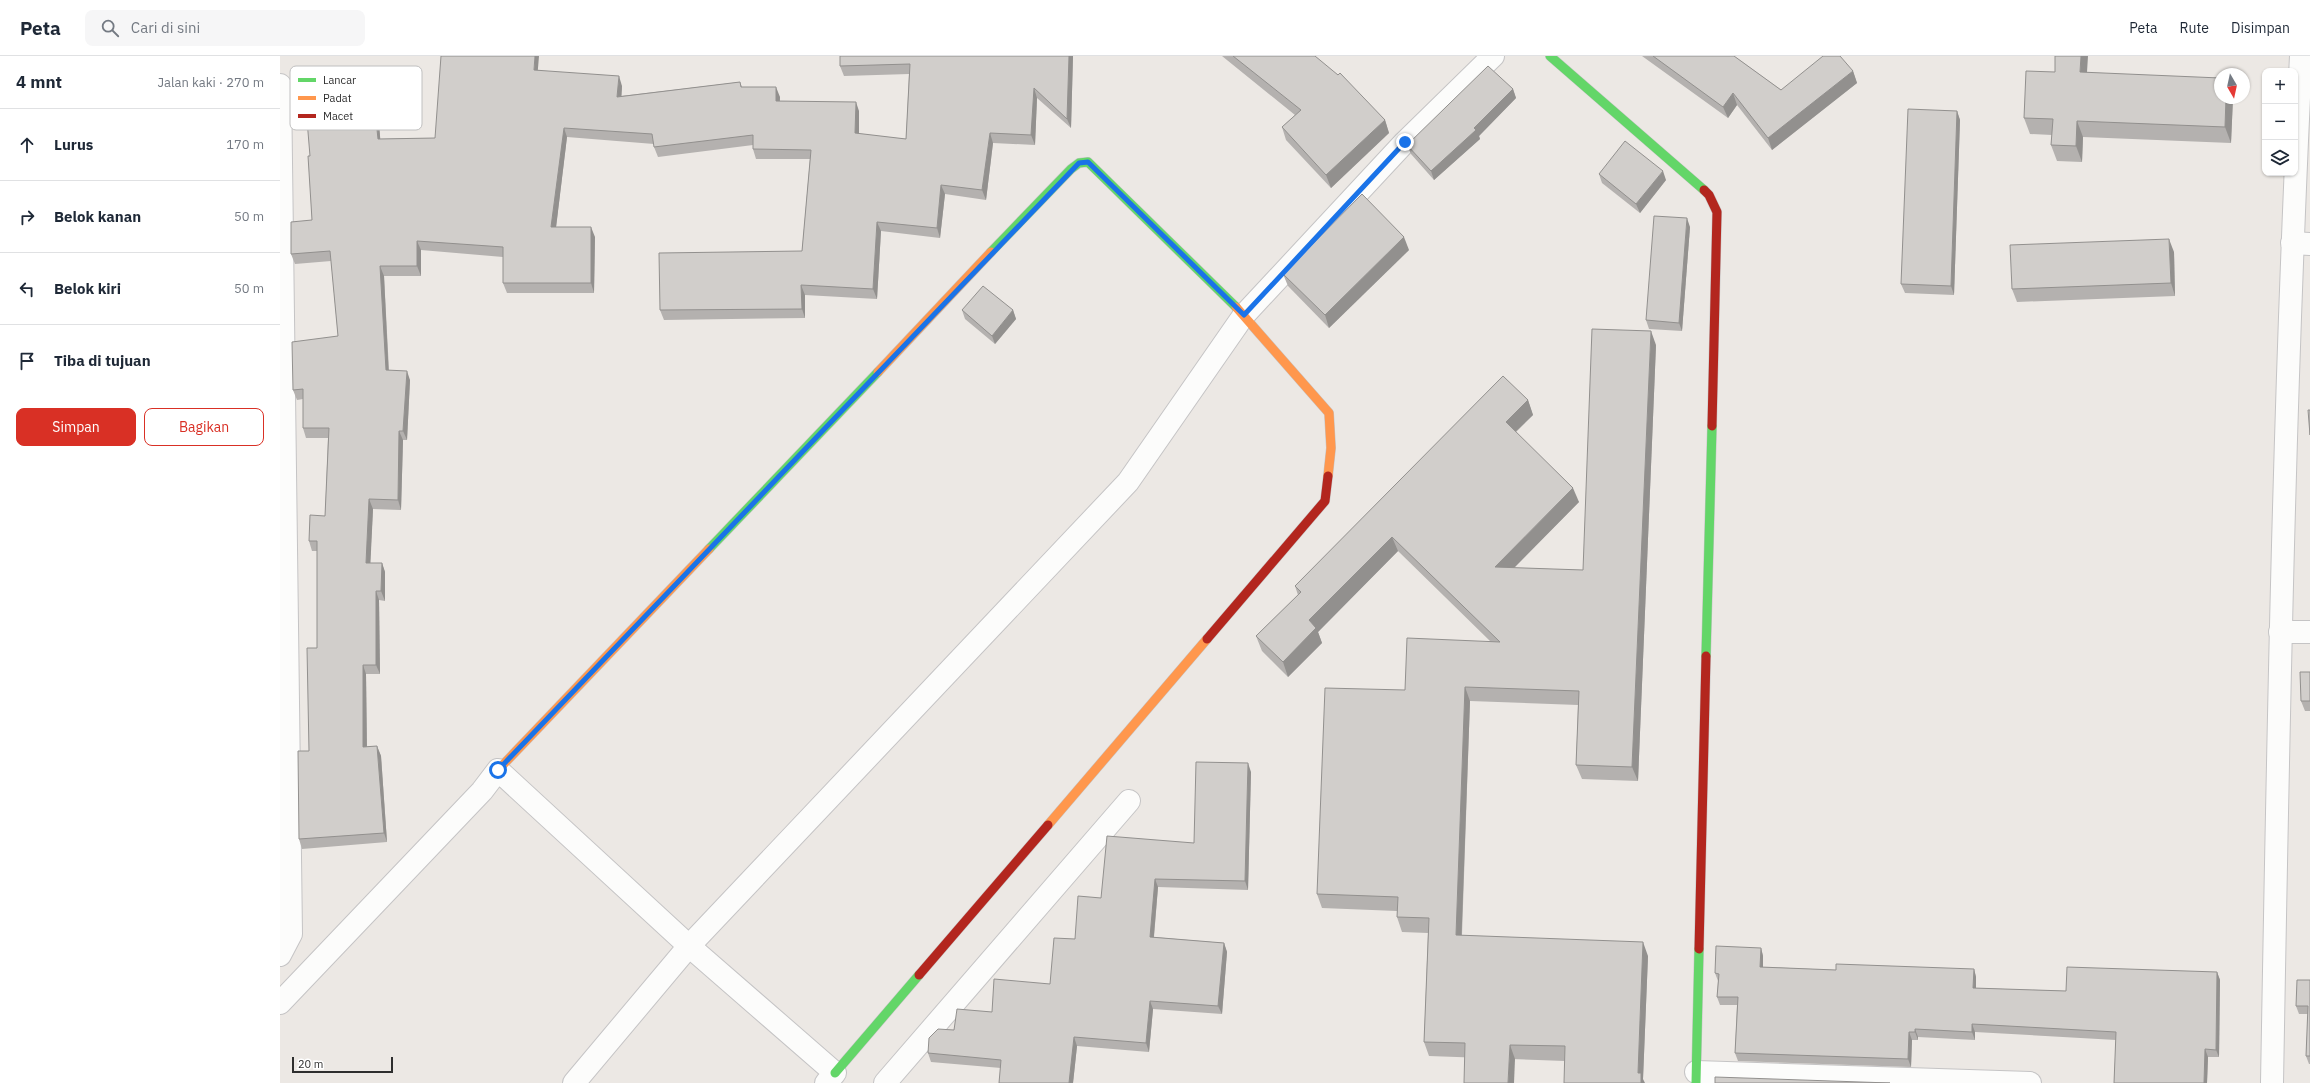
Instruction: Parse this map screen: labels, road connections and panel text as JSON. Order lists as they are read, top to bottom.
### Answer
{
  "legend": ["Lancar", "Padat", "Macet"],
  "scale_bar": "20 m",
  "north": "bottom",
  "page": {
    "header": "Peta",
    "search": "Cari di sini",
    "nav": ["Peta", "Rute", "Disimpan"],
    "heading": ["4 mnt", "Jalan kaki · 270 m"],
    "map_buttons": ["+", "−"],
    "list": [
      ["Lurus", "170 m"],
      ["Belok kanan", "50 m"],
      ["Belok kiri", "50 m"],
      "Tiba di tujuan"
    ],
    "buttons": ["Simpan", "Bagikan"],
    "scale": "20 m"
  }
}
